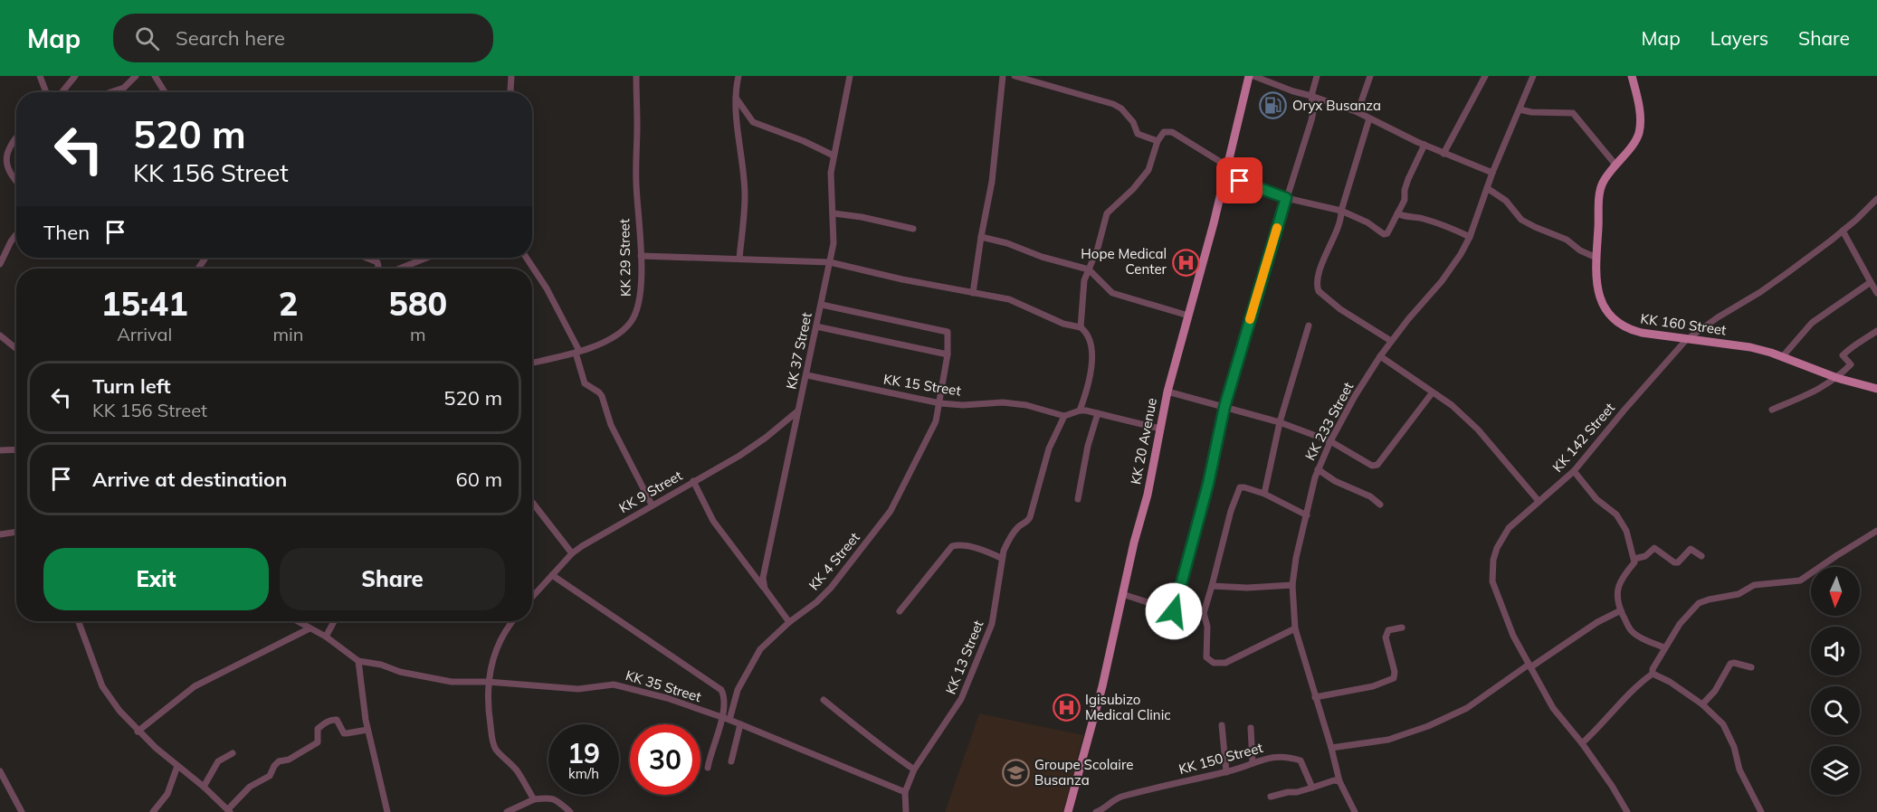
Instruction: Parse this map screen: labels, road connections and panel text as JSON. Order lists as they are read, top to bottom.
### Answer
{
  "streets": {
    "main road": ["KK 160 Street", "KK 20 Avenue"],
    "street": [
      "KK 29 Street",
      "KK 37 Street",
      "KK 15 Street",
      "KK 233 Street",
      "KK 142 Street",
      "KK 9 Street",
      "KK 4 Street",
      "KK 13 Street",
      "KK 35 Street",
      "KK 150 Street"
    ]
  },
  "crossings": [
    ["KK 160 Street", "KK 142 Street"],
    ["KK 37 Street", "KK 15 Street"],
    ["KK 37 Street", "KK 9 Street"],
    ["KK 37 Street", "KK 4 Street"],
    ["KK 15 Street", "KK 4 Street"],
    ["KK 15 Street", "KK 13 Street"],
    ["KK 4 Street", "KK 35 Street"],
    ["KK 13 Street", "KK 35 Street"]
  ],
  "places": {
    "fuel station": ["Oryx Busanza"],
    "hospital": ["Hope Medical Center", "Igisubizo Medical Clinic"],
    "school or university": ["Groupe Scolaire Busanza"]
  },
  "north": "bottom",
  "page": {
    "header": "Map",
    "search": "Search here",
    "nav": ["Map", "Layers", "Share"],
    "turn": ["520 m", "KK 156 Street"],
    "then": "Then",
    "eta": [
      "15:41",
      "Arrival",
      "2",
      "min",
      "580",
      "m"
    ],
    "list": [
      {
        "name": "Turn left",
        "note": "KK 156 Street",
        "value": "520 m"
      },
      {
        "name": "Arrive at destination",
        "value": "60 m"
      }
    ],
    "buttons": ["Exit", "Share"],
    "speed": "19 km/h",
    "limit": "30"
  }
}
